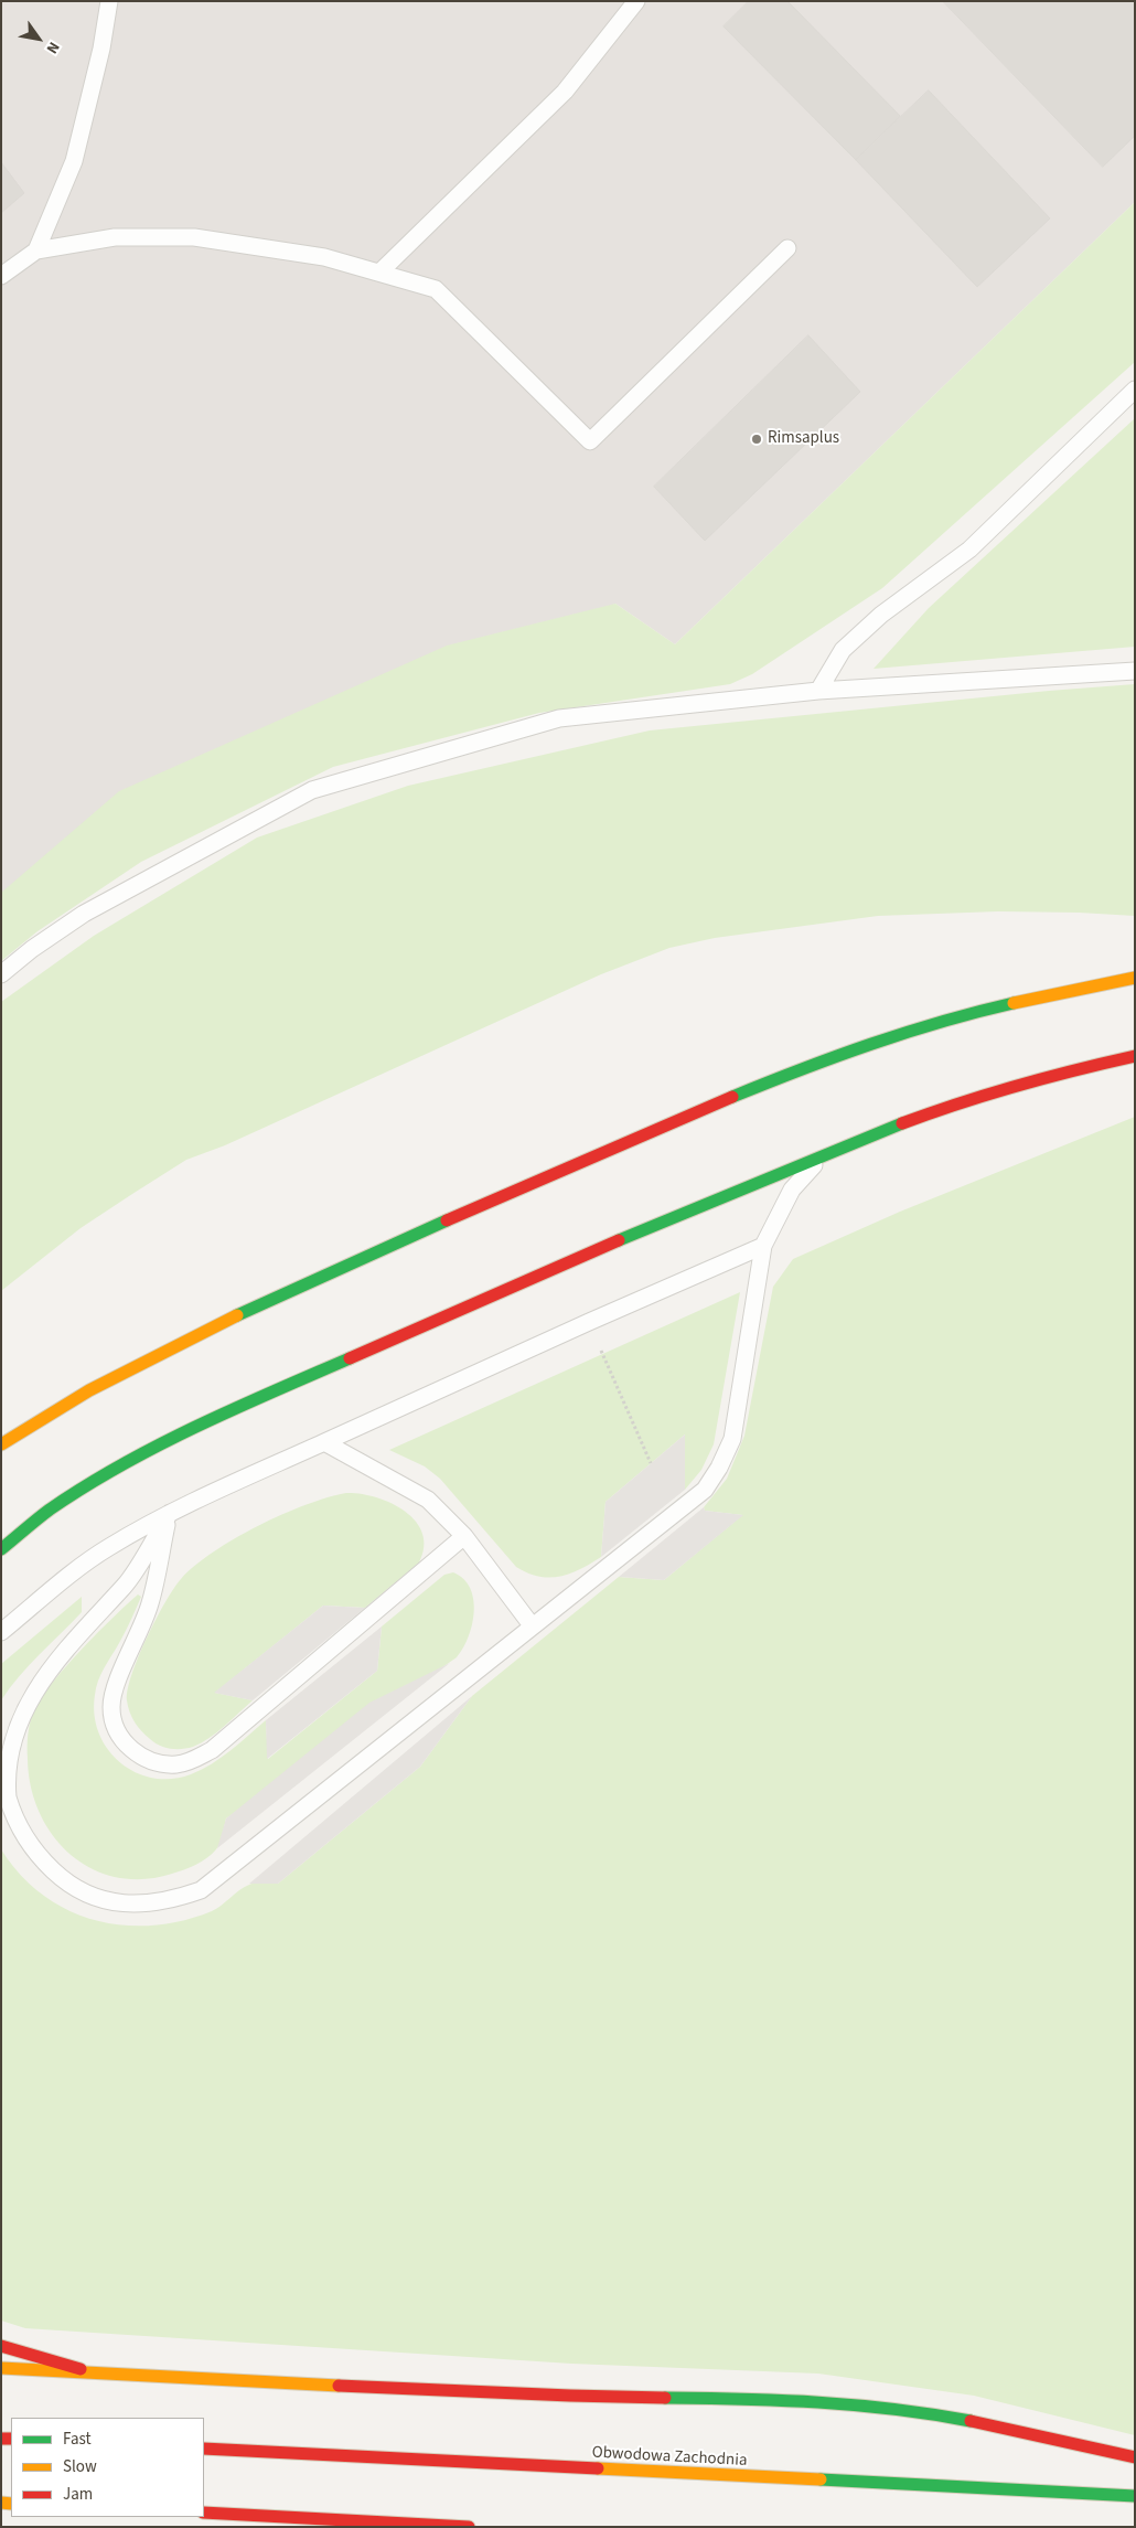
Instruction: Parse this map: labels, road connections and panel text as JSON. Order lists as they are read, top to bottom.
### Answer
{
  "streets": {
    "main road": ["Obwodowa Zachodnia"]
  },
  "places": ["Rimsaplus"],
  "legend": ["Fast", "Slow", "Jam"],
  "north": "bottom right"
}
